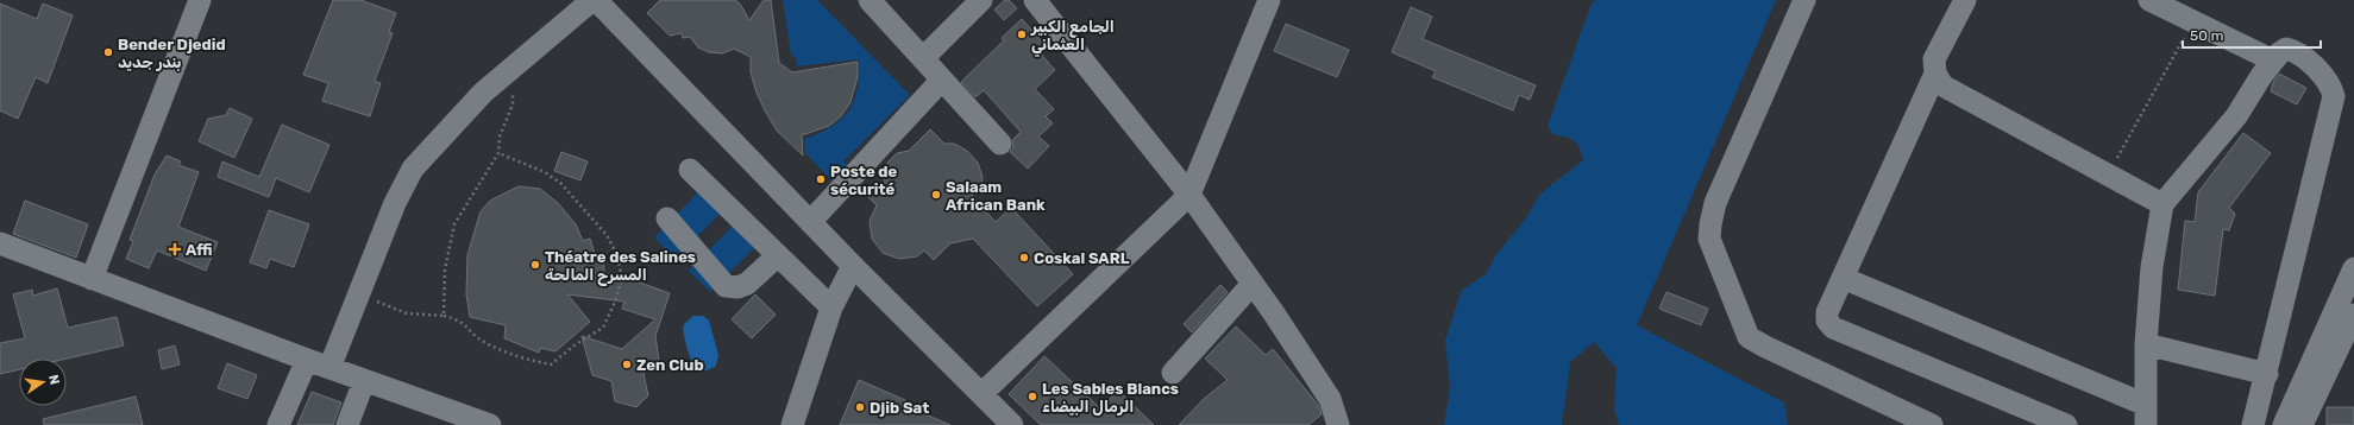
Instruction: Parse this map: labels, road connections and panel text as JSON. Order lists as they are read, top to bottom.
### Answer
{
  "places": {
    "other": [
      "الجامع الكبير العثماني",
      "Bender Djedid بندر جديد",
      "Poste de sécurité",
      "Salaam African Bank",
      "Coskal SARL",
      "Théatre des Salines المسرح المالحة",
      "Zen Club",
      "Les Sables Blancs الرمال البيضاء",
      "Djib Sat"
    ],
    "health": ["Affi"]
  },
  "scale_bar": "50 m",
  "north": "right"
}
